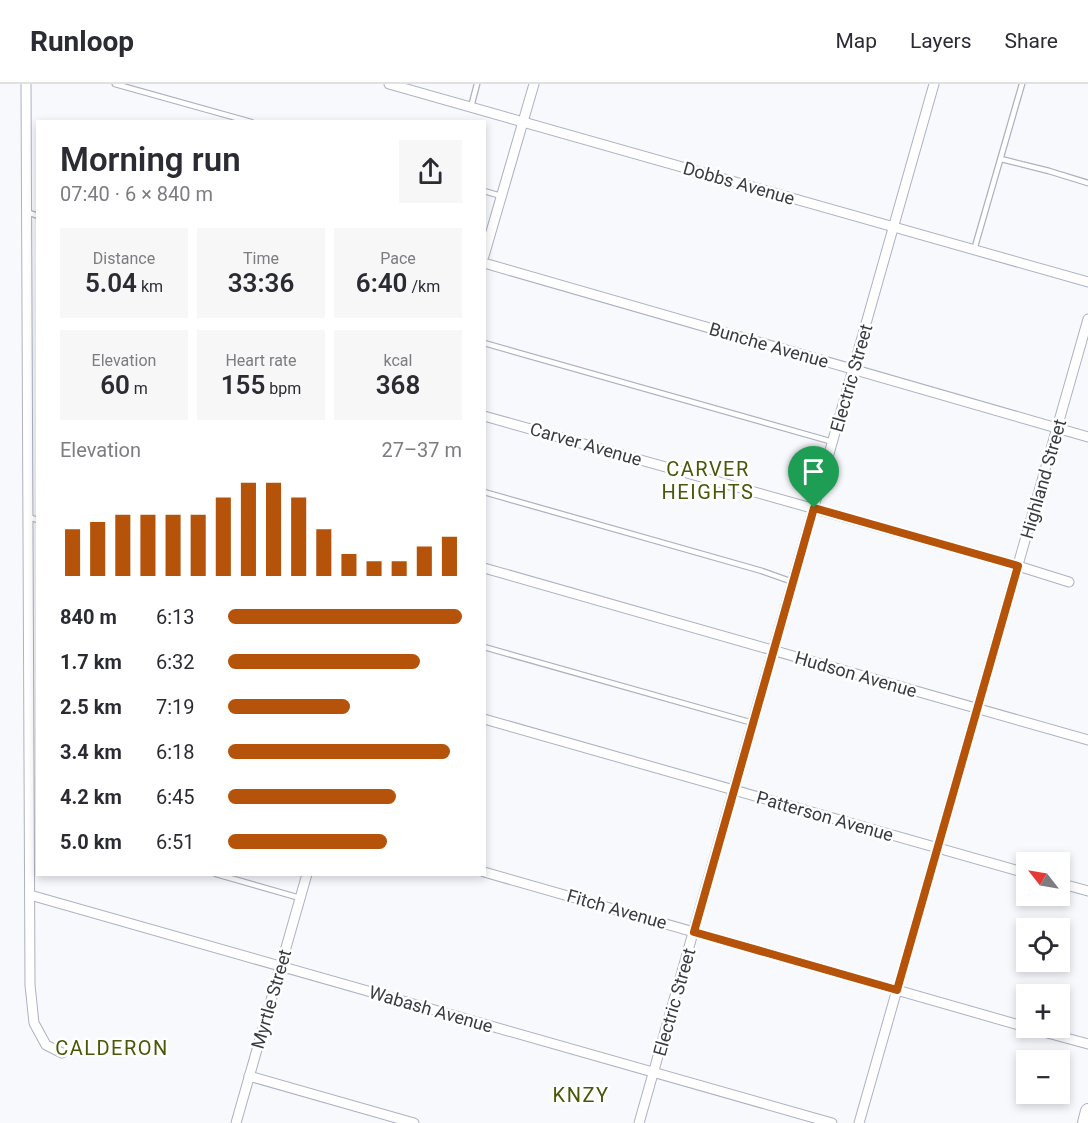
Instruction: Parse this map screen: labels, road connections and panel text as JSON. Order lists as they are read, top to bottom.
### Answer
{
  "streets": {
    "street": [
      "Dobbs Avenue",
      "Bunche Avenue",
      "Electric Street",
      "Carver Avenue",
      "Highland Street",
      "Hudson Avenue",
      "Patterson Avenue",
      "Fitch Avenue",
      "Myrtle Street",
      "Wabash Avenue"
    ]
  },
  "crossings": [
    ["Dobbs Avenue", "Electric Street"],
    ["Bunche Avenue", "Electric Street"],
    ["Bunche Avenue", "Highland Street"],
    ["Electric Street", "Carver Avenue"],
    ["Electric Street", "Hudson Avenue"],
    ["Electric Street", "Patterson Avenue"],
    ["Electric Street", "Fitch Avenue"],
    ["Electric Street", "Wabash Avenue"],
    ["Carver Avenue", "Highland Street"],
    ["Highland Street", "Hudson Avenue"],
    ["Highland Street", "Patterson Avenue"],
    ["Highland Street", "Fitch Avenue"],
    ["Myrtle Street", "Wabash Avenue"]
  ],
  "districts": ["CARVER HEIGHTS", "CALDERON", "KNZY"],
  "north": "top left",
  "page": {
    "header": "Runloop",
    "nav": ["Map", "Layers", "Share"],
    "heading": ["Morning run", "07:40 · 6 × 840 m"],
    "stats": [
      ["Distance", "5.04 km"],
      ["Time", "33:36"],
      ["Pace", "6:40 /km"],
      ["Elevation", "60 m"],
      ["Heart rate", "155 bpm"],
      ["kcal", "368"]
    ],
    "chart": ["Elevation", "27–37 m"],
    "list": [
      {
        "name": "840 m",
        "note": "6:13"
      },
      {
        "name": "1.7 km",
        "note": "6:32"
      },
      {
        "name": "2.5 km",
        "note": "7:19"
      },
      {
        "name": "3.4 km",
        "note": "6:18"
      },
      {
        "name": "4.2 km",
        "note": "6:45"
      },
      {
        "name": "5.0 km",
        "note": "6:51"
      }
    ],
    "map_buttons": ["+", "−"]
  }
}
